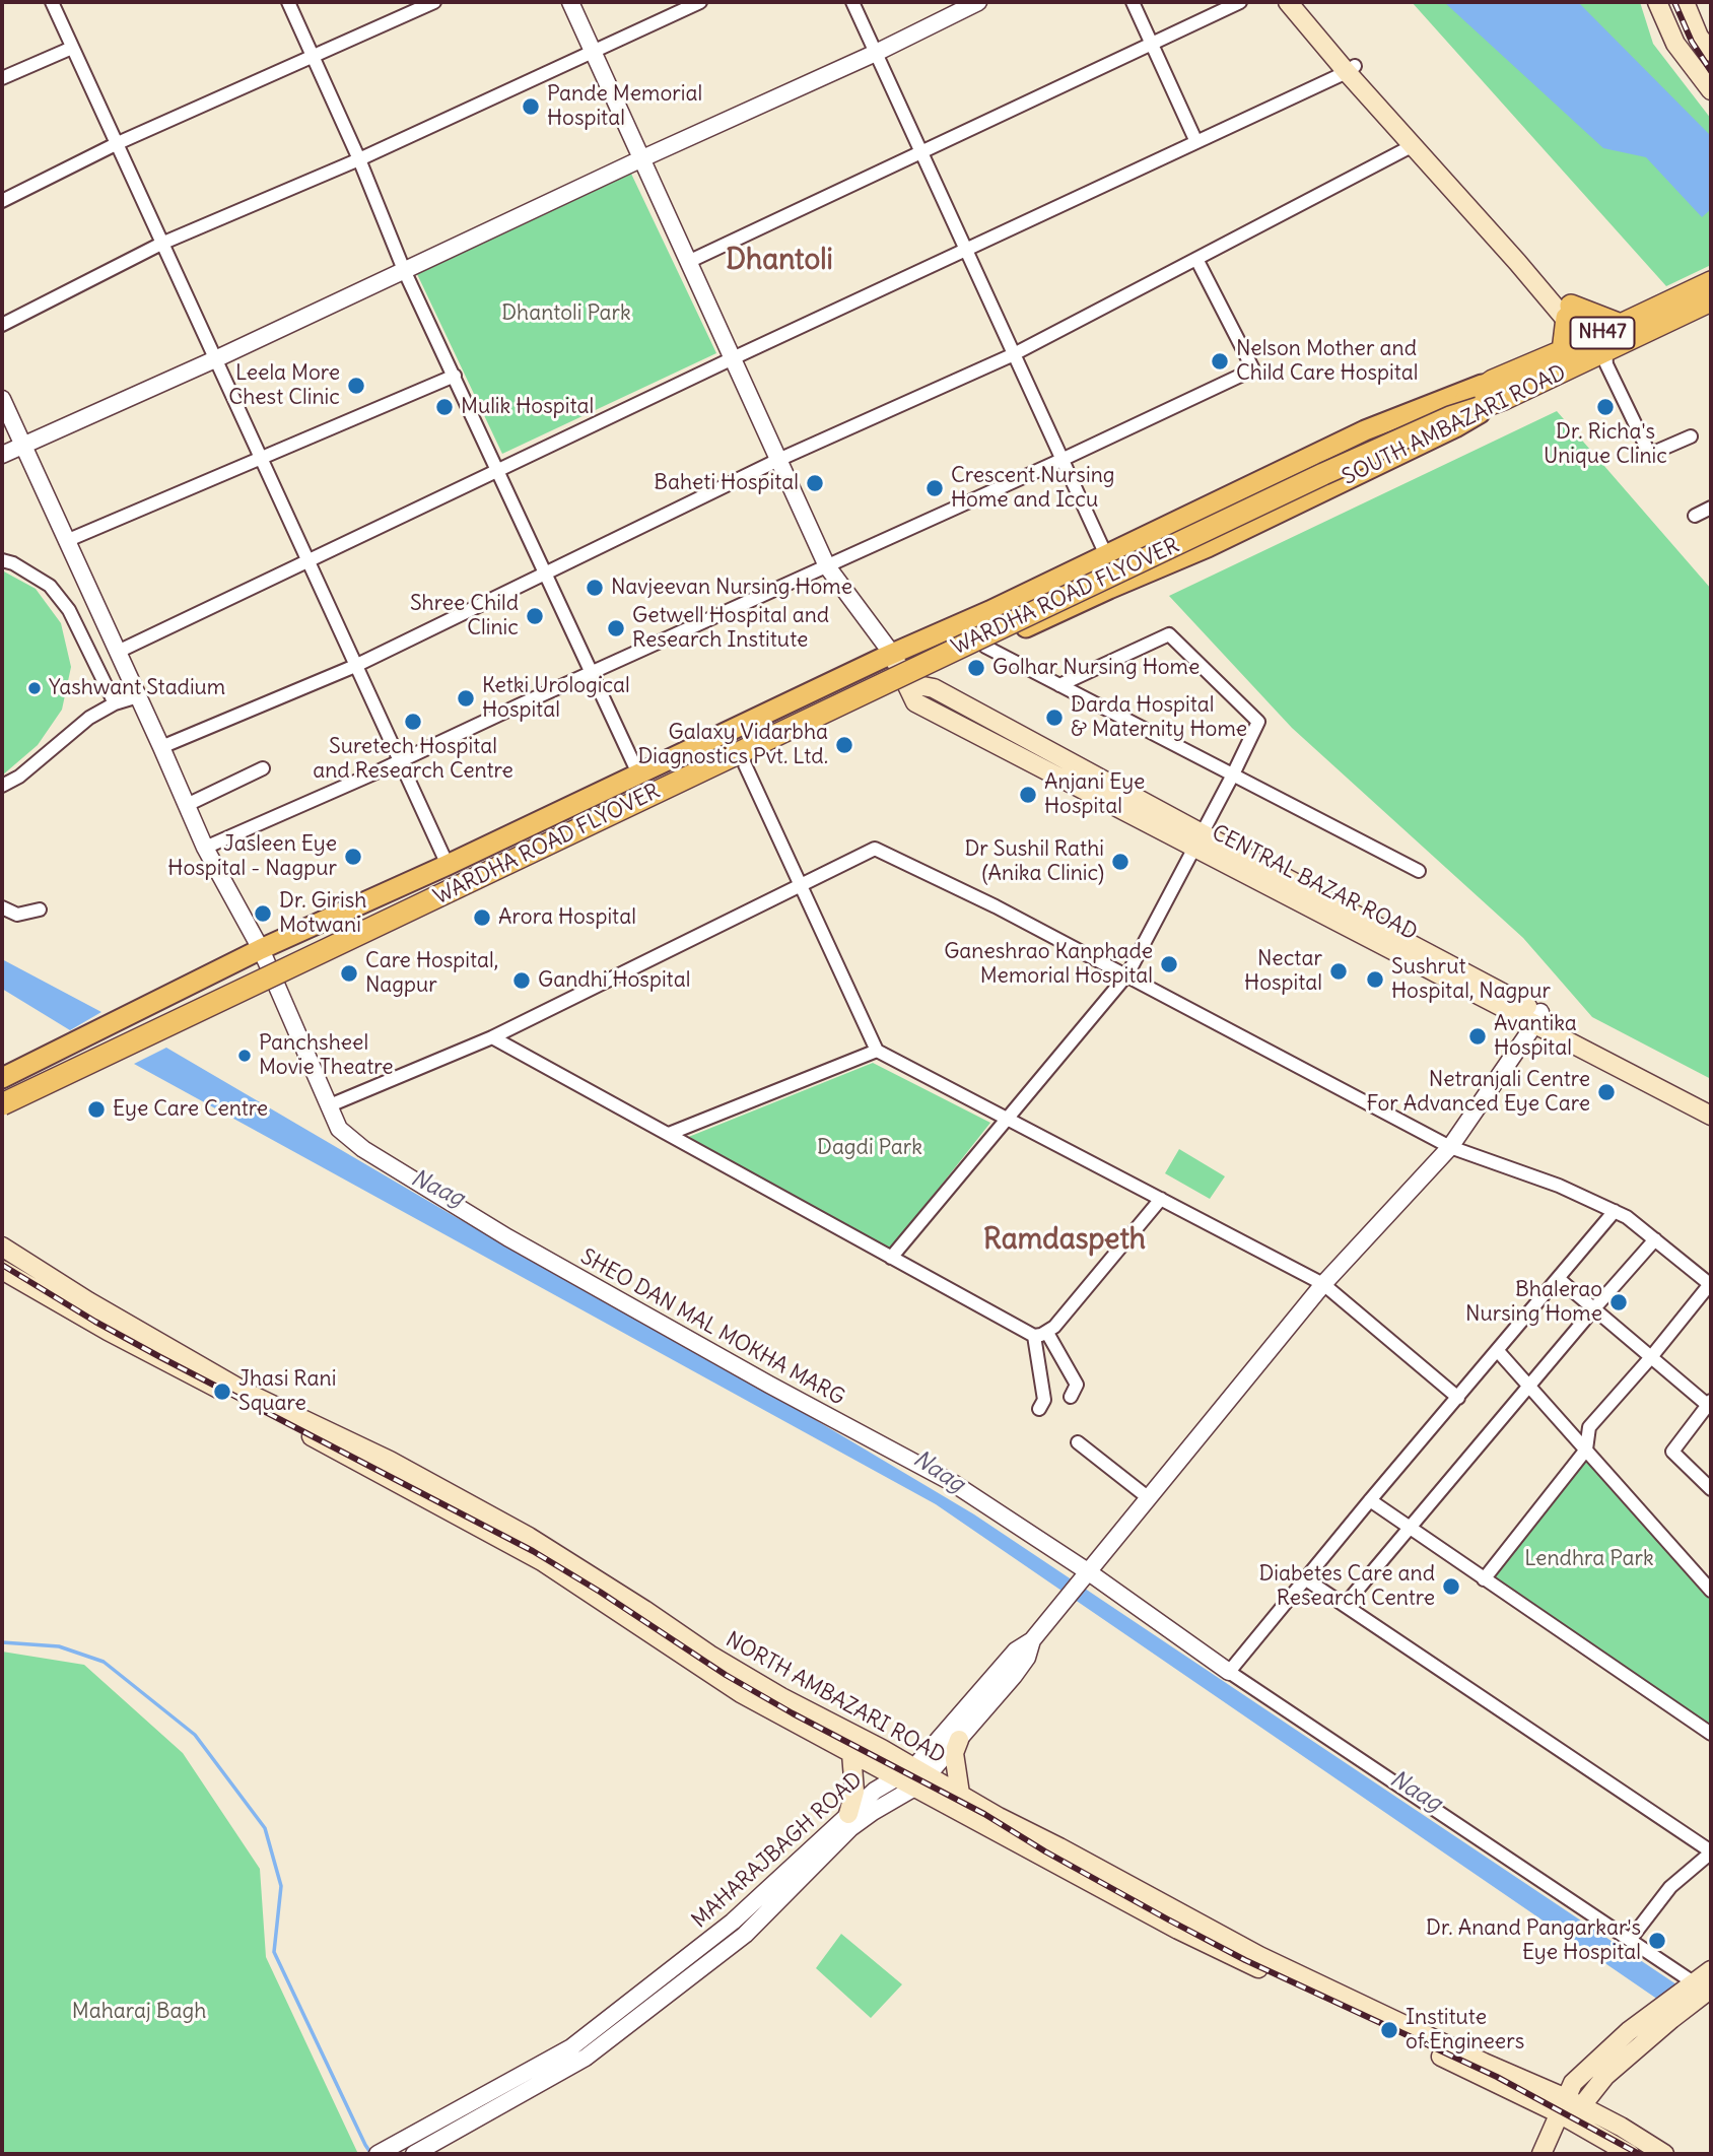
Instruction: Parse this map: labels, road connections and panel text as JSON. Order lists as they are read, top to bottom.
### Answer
{
  "streets": {
    "highway": ["NH47", "SOUTH AMBAZARI ROAD", "WARDHA ROAD FLYOVER"],
    "main road": ["CENTRAL BAZAR ROAD", "NORTH AMBAZARI ROAD"],
    "street": ["SHEO DAN MAL MOKHA MARG", "MAHARAJBAGH ROAD"]
  },
  "crossings": [
    ["NH47", "SOUTH AMBAZARI ROAD"],
    ["NH47", "WARDHA ROAD FLYOVER"],
    ["SOUTH AMBAZARI ROAD", "CENTRAL BAZAR ROAD"],
    ["SOUTH AMBAZARI ROAD", "SHEO DAN MAL MOKHA MARG"],
    ["NORTH AMBAZARI ROAD", "MAHARAJBAGH ROAD"]
  ],
  "districts": ["Dhantoli", "Ramdaspeth"],
  "water": ["Naag"],
  "parks": [
    "Dhantoli Park",
    "Dagdi Park",
    "Lendhra Park",
    "Maharaj Bagh"
  ],
  "places": [
    "Pande Memorial Hospital",
    "Nelson Mother and Child Care Hospital",
    "Leela More Chest Clinic",
    "Mulik Hospital",
    "Dr. Richa's Unique Clinic",
    "Baheti Hospital",
    "Crescent Nursing Home and Iccu",
    "Navjeevan Nursing Home",
    "Shree Child Clinic",
    "Getwell Hospital and Research Institute",
    "Golhar Nursing Home",
    "Yashwant Stadium",
    "Ketki Urological Hospital",
    "Darda Hospital & Maternity Home",
    "Suretech Hospital and Research Centre",
    "Galaxy Vidarbha Diagnostics Pvt. Ltd.",
    "Anjani Eye Hospital",
    "Jasleen Eye Hospital - Nagpur",
    "Dr Sushil Rathi (Anika Clinic)",
    "Dr. Girish Motwani",
    "Arora Hospital",
    "Ganeshrao Kanphade Memorial Hospital",
    "Nectar Hospital",
    "Care Hospital, Nagpur",
    "Sushrut Hospital, Nagpur",
    "Gandhi Hospital",
    "Avantika Hospital",
    "Panchsheel Movie Theatre",
    "Netranjali Centre For Advanced Eye Care",
    "Eye Care Centre",
    "Bhalerao Nursing Home",
    "Jhasi Rani Square",
    "Diabetes Care and Research Centre",
    "Dr. Anand Pangarkar's Eye Hospital",
    "Institute of Engineers"
  ]
}
